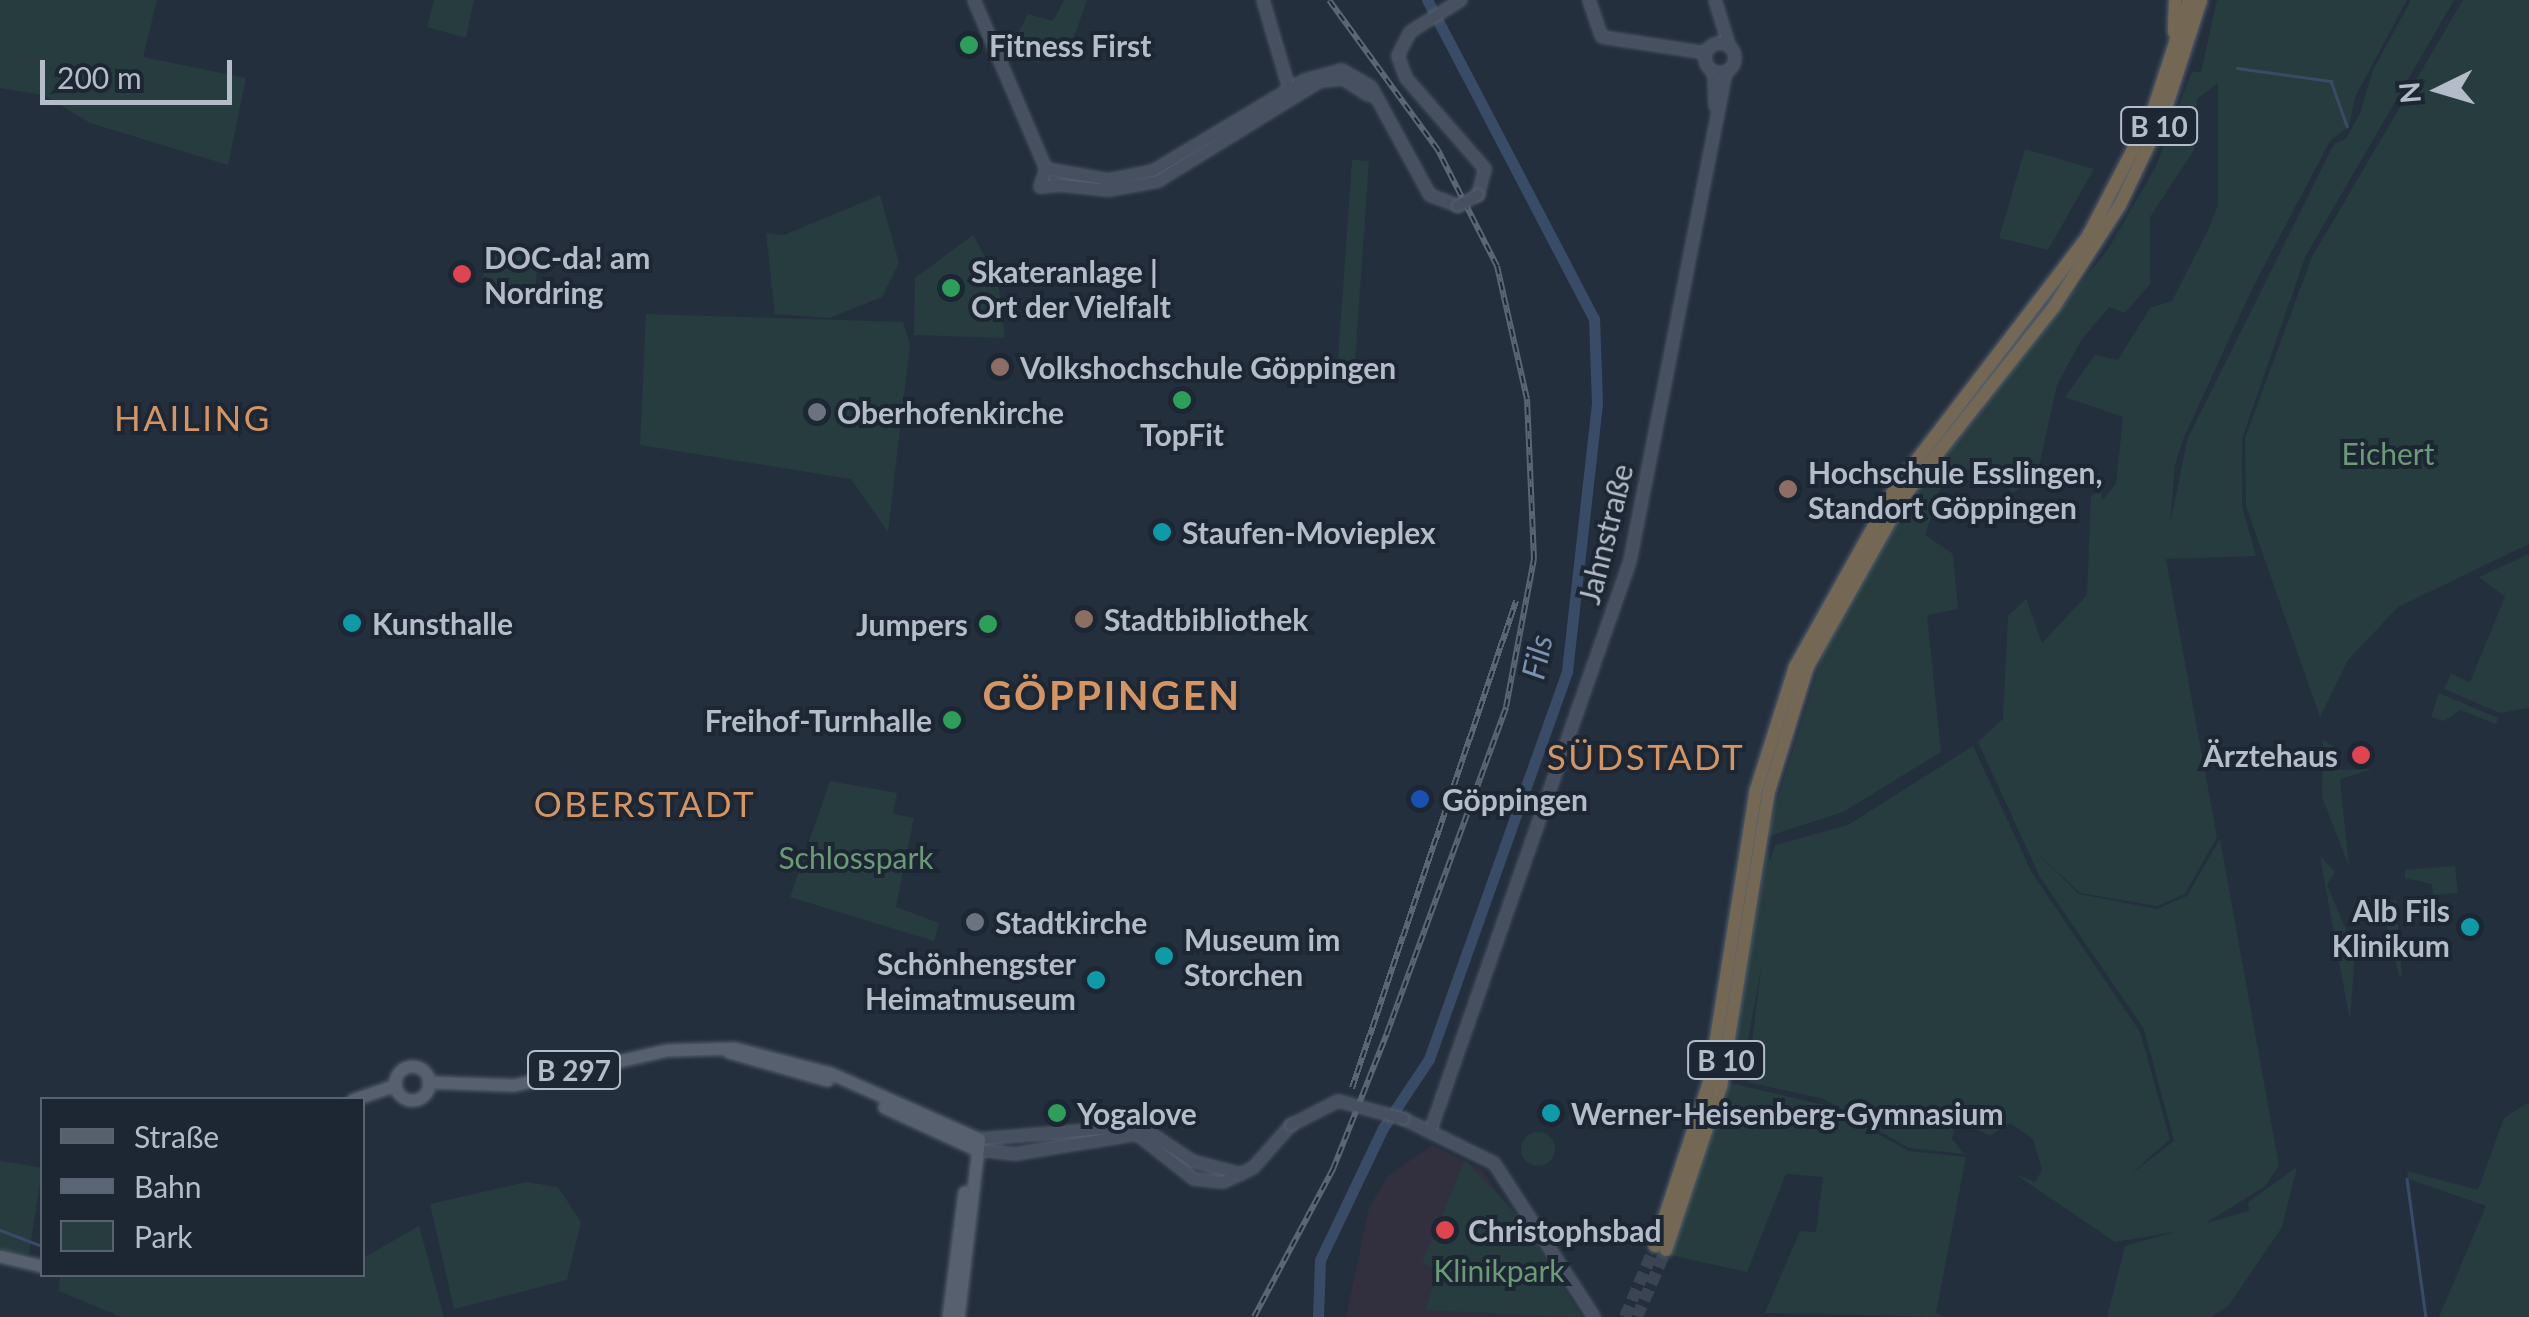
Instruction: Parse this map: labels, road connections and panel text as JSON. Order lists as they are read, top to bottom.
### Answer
{
  "streets": {
    "highway": ["B 10"],
    "main road": ["Jahnstraße", "B 297"]
  },
  "districts": [
    "HAILING",
    "GÖPPINGEN",
    "SÜDSTADT",
    "OBERSTADT"
  ],
  "water": ["Fils"],
  "parks": ["Eichert", "Schlosspark", "Klinikpark"],
  "places": [
    "Fitness First",
    "DOC-da! am Nordring",
    "Skateranlage | Ort der Vielfalt",
    "Volkshochschule Göppingen",
    "TopFit",
    "Oberhofenkirche",
    "Hochschule Esslingen, Standort Göppingen",
    "Staufen-Movieplex",
    "Stadtbibliothek",
    "Kunsthalle",
    "Jumpers",
    "Freihof-Turnhalle",
    "Ärztehaus",
    "Göppingen",
    "Stadtkirche",
    "Alb Fils Klinikum",
    "Museum im Storchen",
    "Schönhengster Heimatmuseum",
    "Yogalove",
    "Werner-Heisenberg-Gymnasium",
    "Christophsbad"
  ],
  "legend": ["Straße", "Bahn", "Park"],
  "scale_bar": "200 m",
  "north": "left"
}
